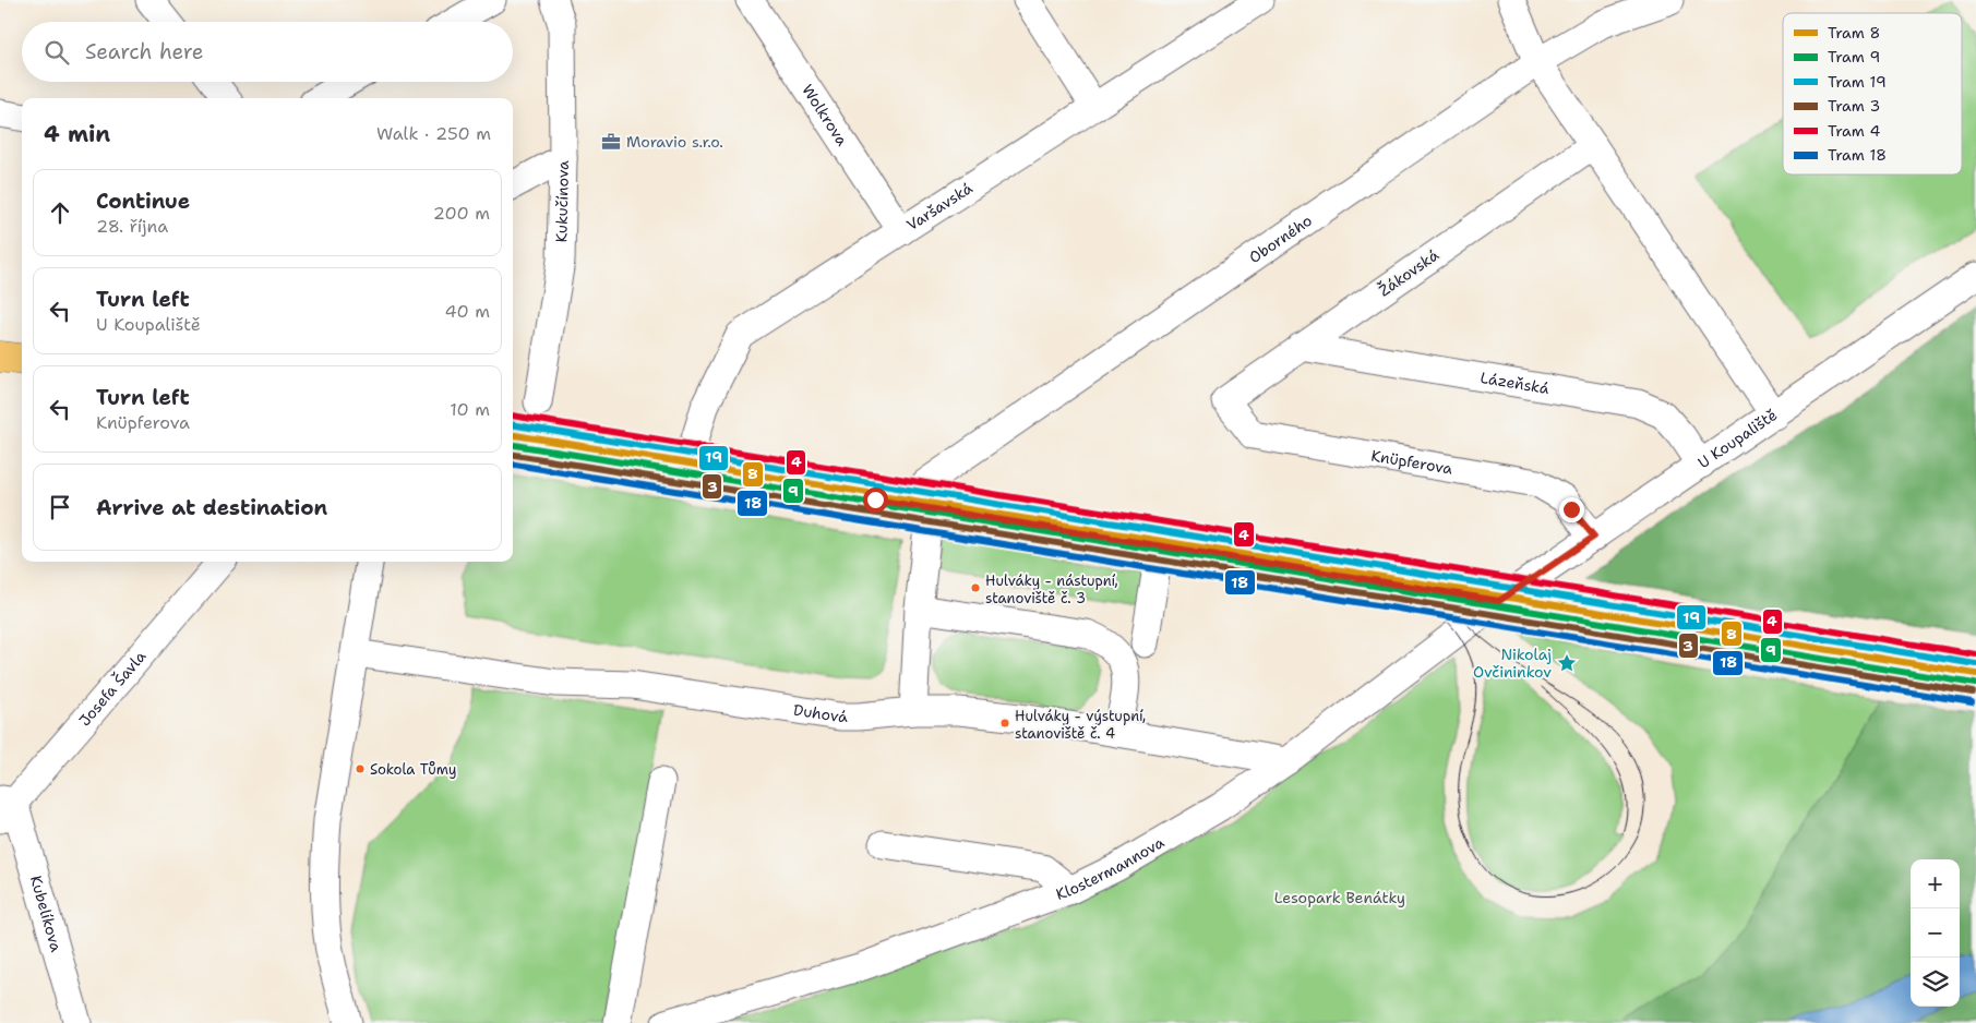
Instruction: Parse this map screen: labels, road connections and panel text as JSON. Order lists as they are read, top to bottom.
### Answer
{
  "streets": {
    "street": [
      "Wolkrova",
      "Kukučínova",
      "Varšavská",
      "Oborného",
      "Žákovská",
      "Lázeňská",
      "U Koupaliště",
      "Knüpferova",
      "Josefa Šavla",
      "Duhová",
      "Klostermannova",
      "Kubelíkova"
    ]
  },
  "crossings": [
    ["Wolkrova", "Varšavská"],
    ["Žákovská", "Lázeňská"],
    ["Žákovská", "Knüpferova"],
    ["Lázeňská", "U Koupaliště"],
    ["U Koupaliště", "Knüpferova"],
    ["U Koupaliště", "Klostermannova"],
    ["Josefa Šavla", "Kubelíkova"],
    ["Duhová", "Klostermannova"]
  ],
  "parks": ["Lesopark Benátky"],
  "places": {
    "office": ["Moravio s.r.o."],
    "other": ["Hulváky - nástupní, stanoviště č. 3", "Hulváky - výstupní, stanoviště č. 4", "Sokola Tůmy"],
    "place": ["Nikolaj Ovčininkov"]
  },
  "lines": [
    "tram line 4",
    "tram line 19",
    "tram line 8",
    "tram line 9",
    "tram line 3",
    "tram line 18"
  ],
  "legend": [
    "Tram 8",
    "Tram 9",
    "Tram 19",
    "Tram 3",
    "Tram 4",
    "Tram 18"
  ],
  "page": {
    "search": "Search here",
    "heading": ["4 min", "Walk · 250 m"],
    "list": [
      ["Continue", "28. října", "200 m"],
      ["Turn left", "U Koupaliště", "40 m"],
      ["Turn left", "Knüpferova", "10 m"],
      "Arrive at destination"
    ],
    "map_buttons": ["+", "−"]
  }
}
